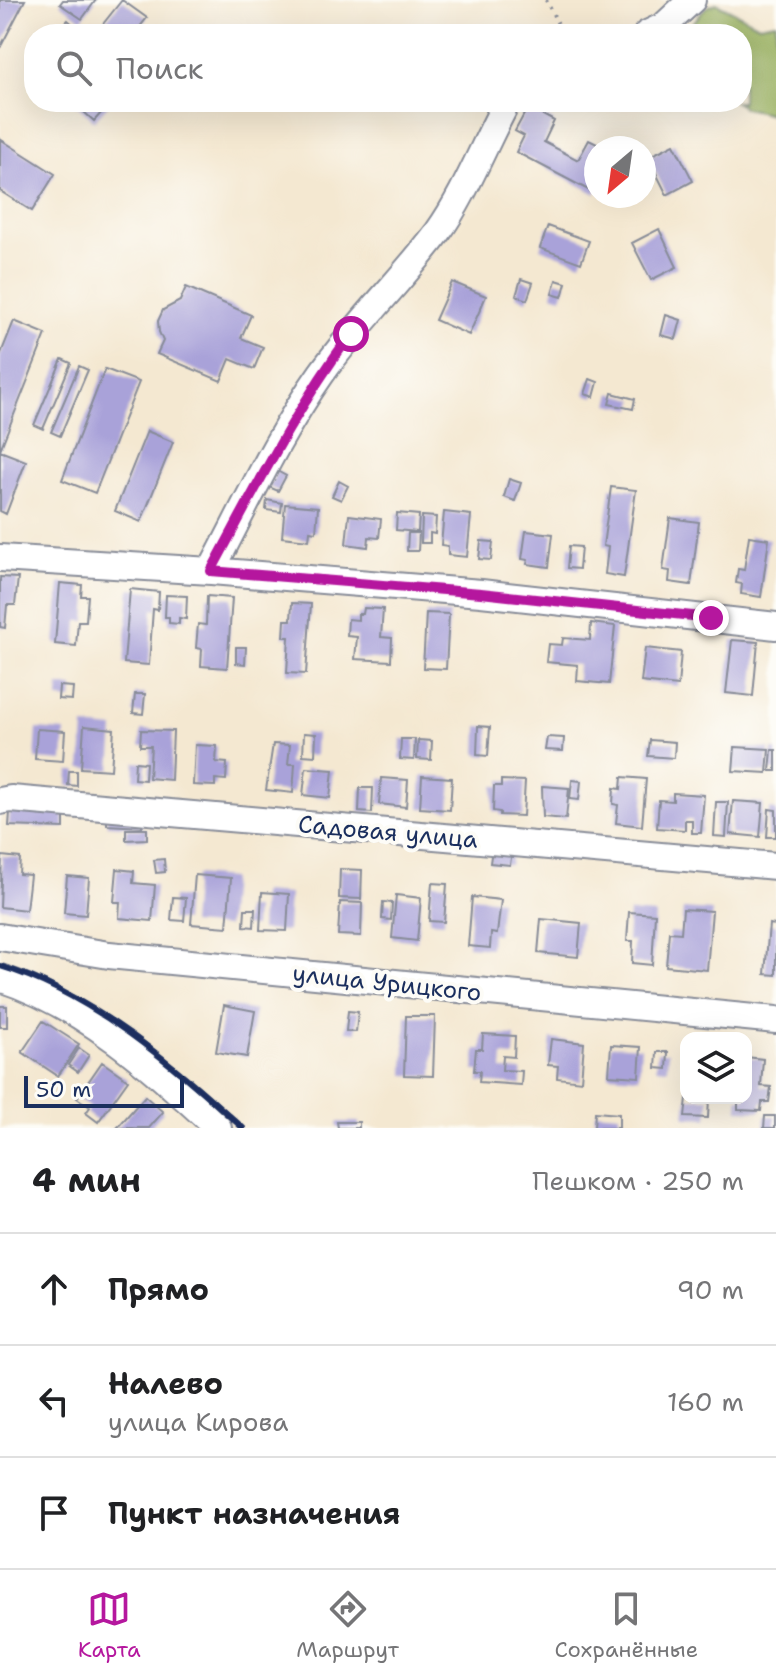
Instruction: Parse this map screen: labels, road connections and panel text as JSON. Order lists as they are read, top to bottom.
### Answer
{
  "streets": {
    "street": ["Садовая улица", "улица Урицкого"]
  },
  "scale_bar": "50 m",
  "north": "bottom left",
  "page": {
    "search": "Поиск",
    "scale": "50 m",
    "heading": ["4 мин", "Пешком · 250 m"],
    "list": [
      ["Прямо", "90 m"],
      ["Налево", "улица Кирова", "160 m"],
      "Пункт назначения"
    ],
    "nav": ["Карта", "Маршрут", "Сохранённые"]
  }
}
